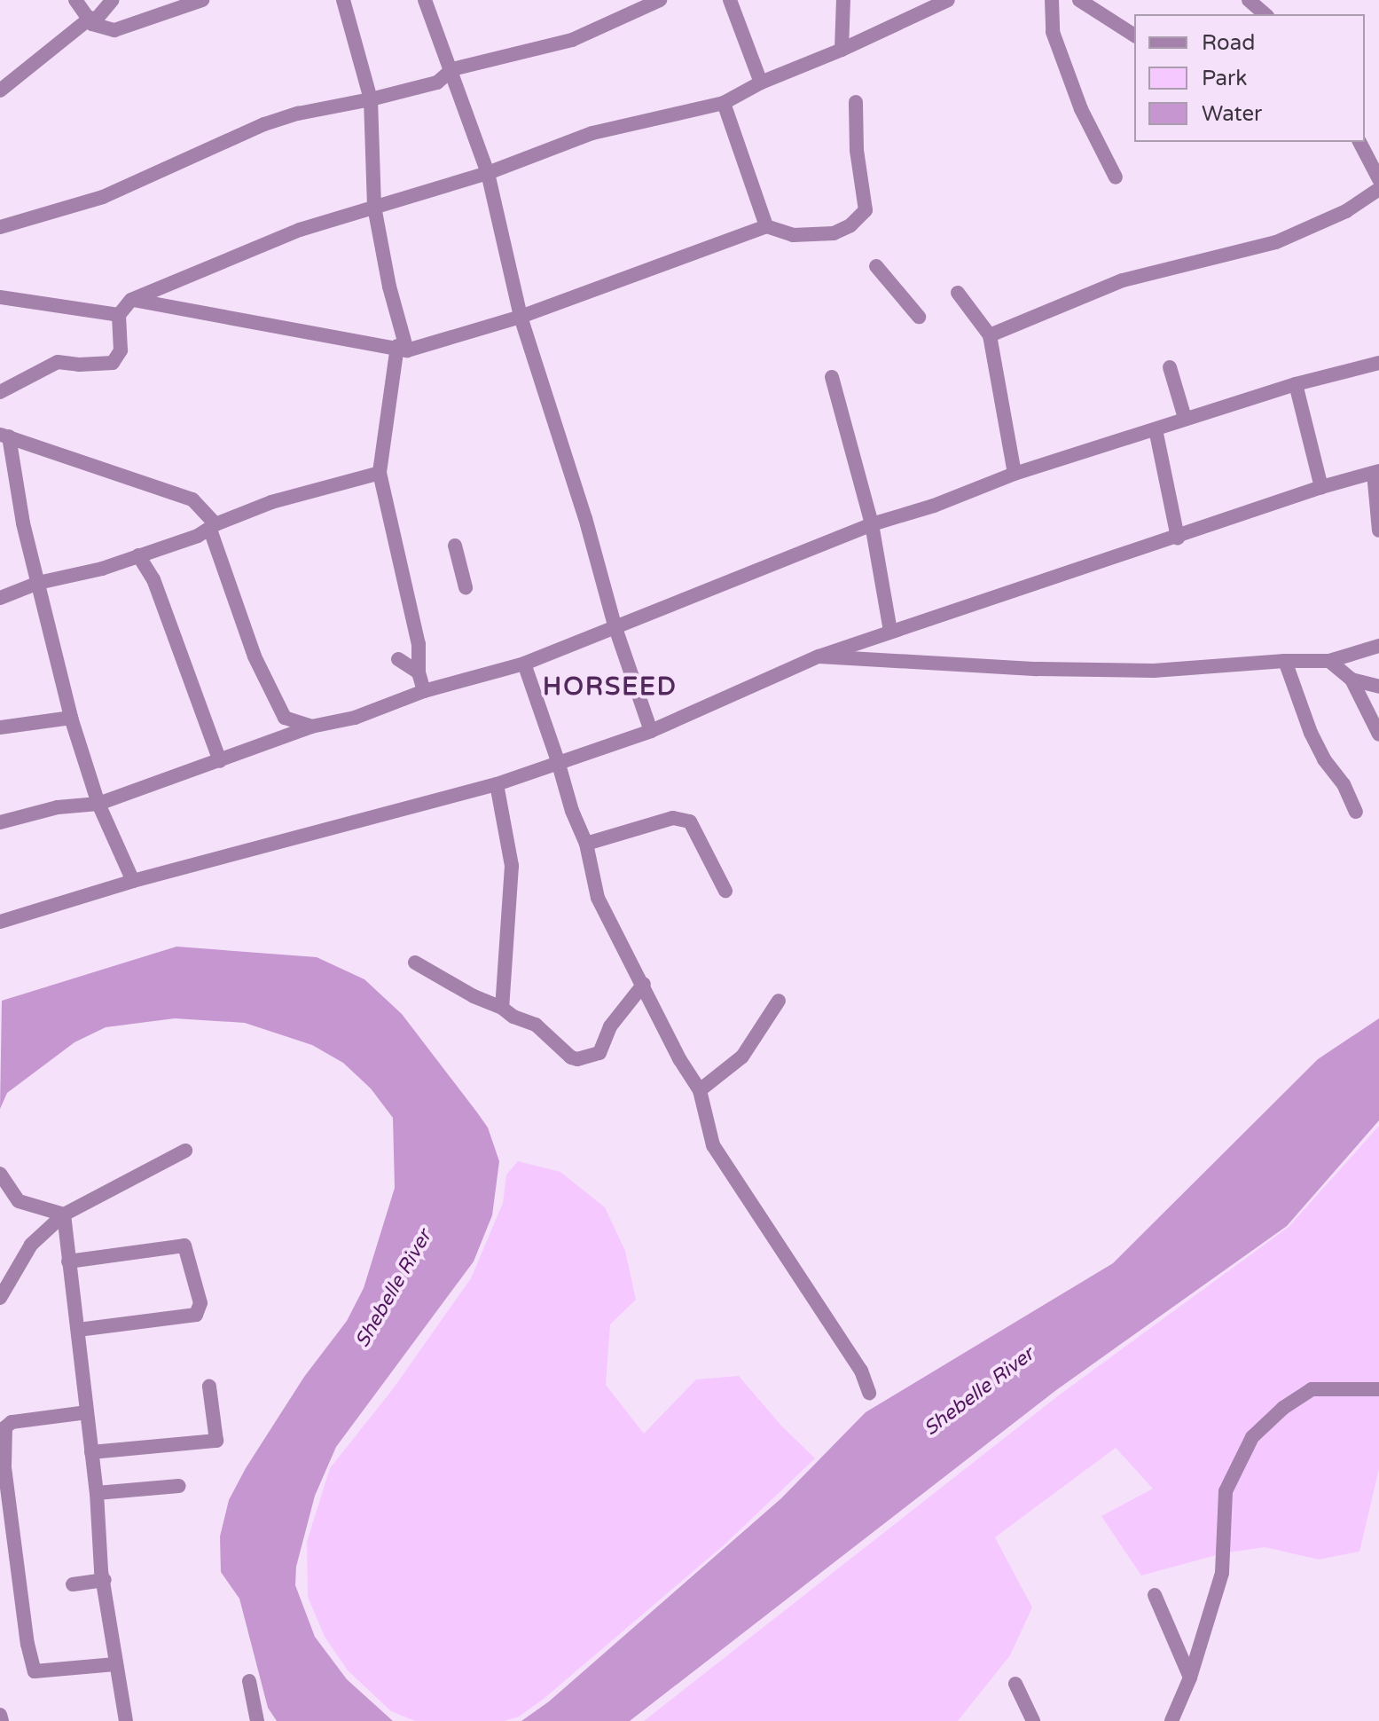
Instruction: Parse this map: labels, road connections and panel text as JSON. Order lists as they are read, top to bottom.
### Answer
{
  "districts": ["HORSEED"],
  "water": ["Shebelle River"],
  "legend": ["Road", "Park", "Water"]
}
